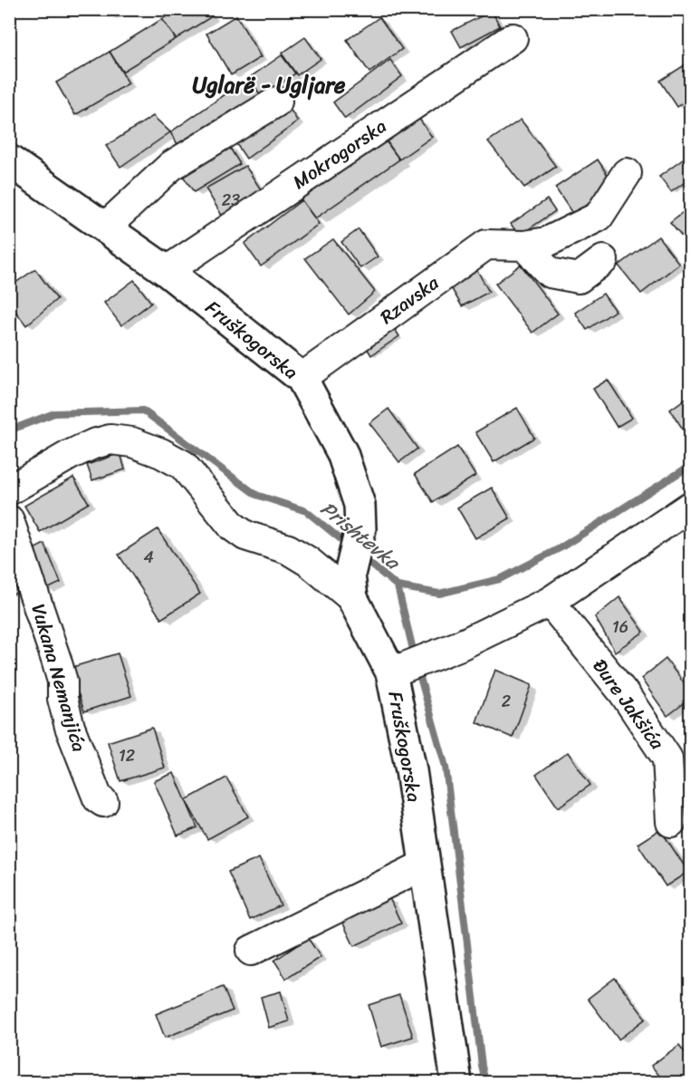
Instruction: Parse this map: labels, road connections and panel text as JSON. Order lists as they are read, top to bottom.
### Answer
{
  "streets": {
    "street": [
      "Mokrogorska",
      "Rzavska",
      "Fruškogorska",
      "Vukana Nemanjića",
      "Đure Jakšića"
    ]
  },
  "crossings": [
    ["Mokrogorska", "Fruškogorska"],
    ["Rzavska", "Fruškogorska"]
  ],
  "districts": ["Uglarë - Ugljare"],
  "water": ["Prishtevka"],
  "house_numbers": [
    "23",
    "4",
    "16",
    "2",
    "12"
  ]
}
